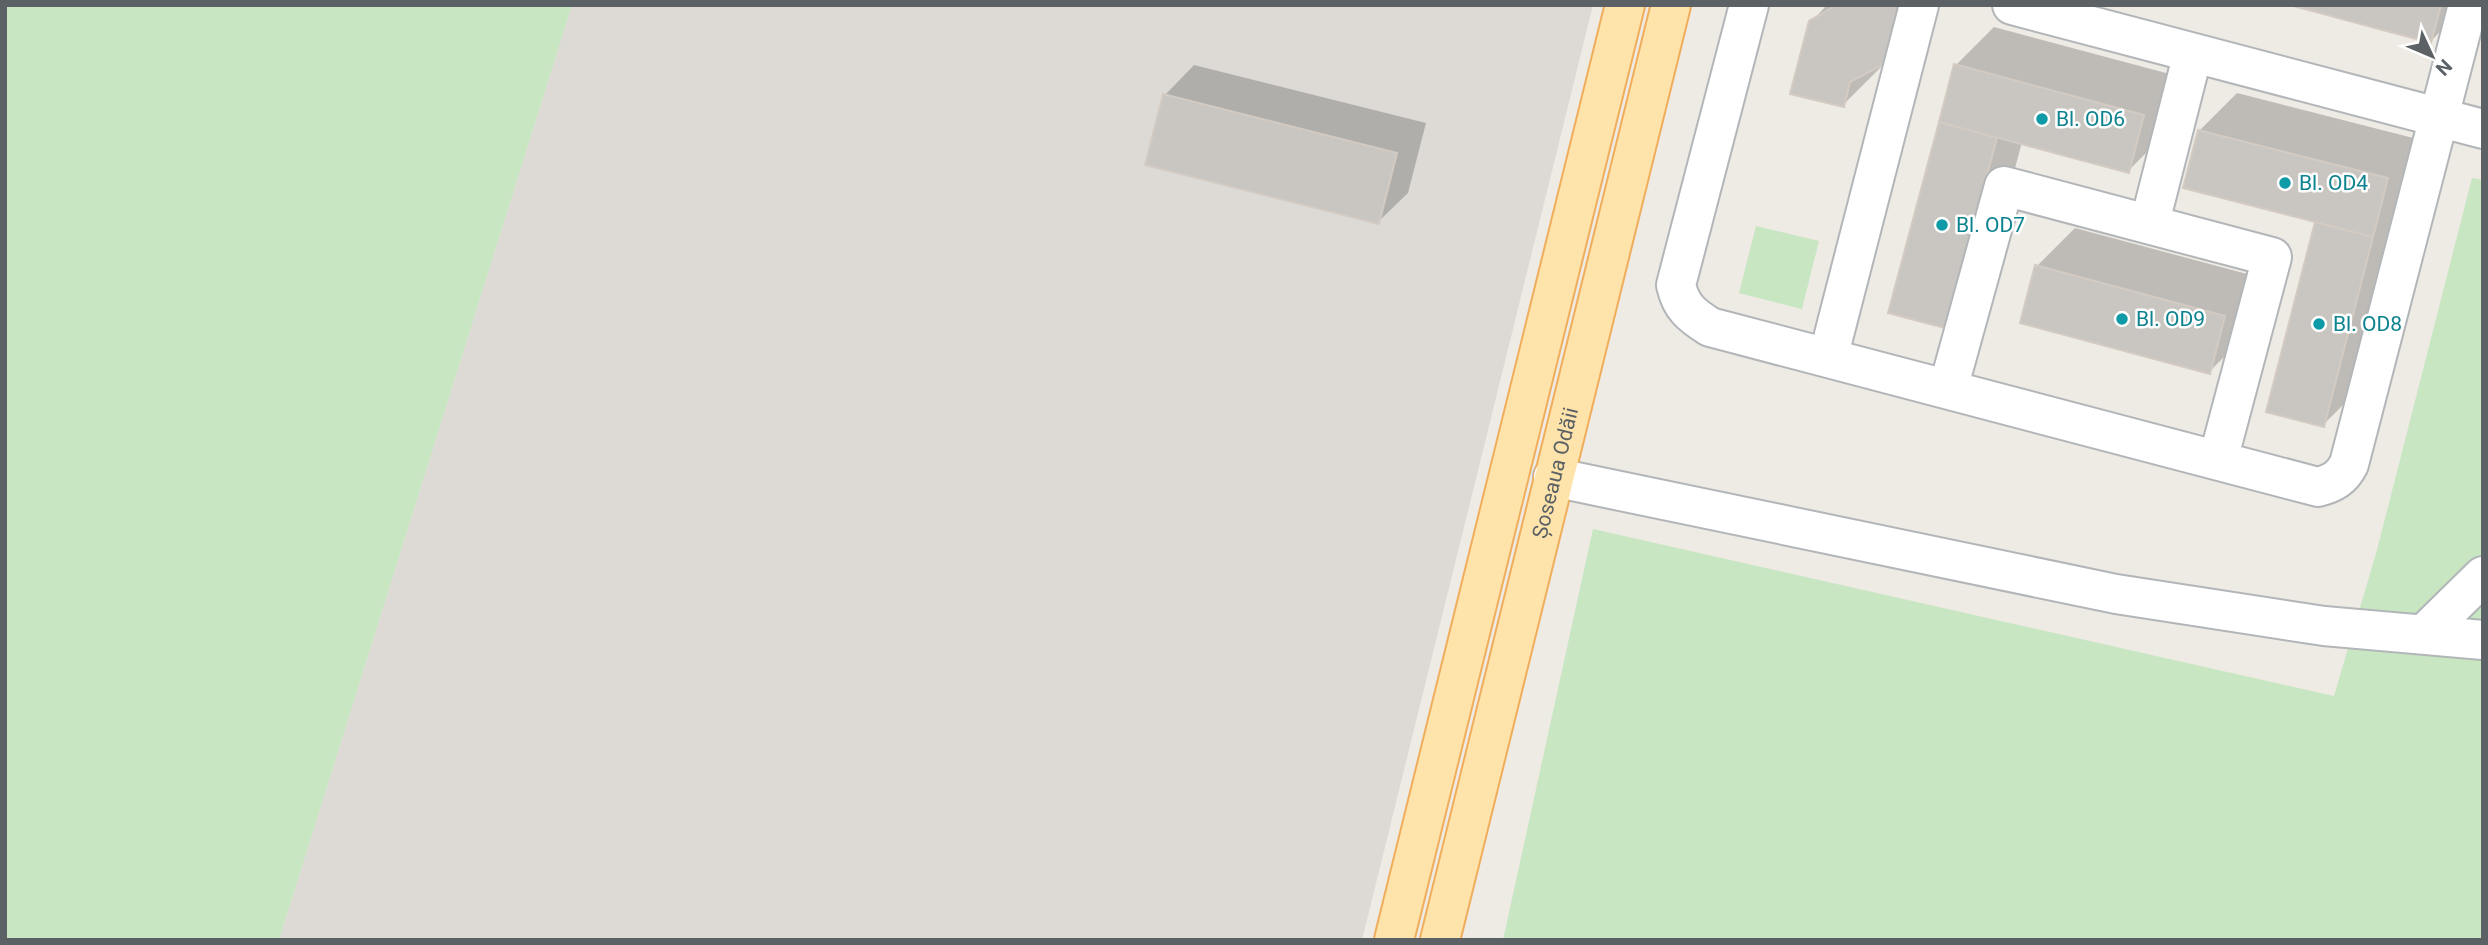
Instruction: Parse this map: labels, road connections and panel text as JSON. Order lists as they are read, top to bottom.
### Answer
{
  "streets": {
    "main road": ["Șoseaua Odăii"]
  },
  "places": [
    "Bl. OD6",
    "Bl. OD4",
    "Bl. OD7",
    "Bl. OD9",
    "Bl. OD8"
  ],
  "north": "bottom right"
}
